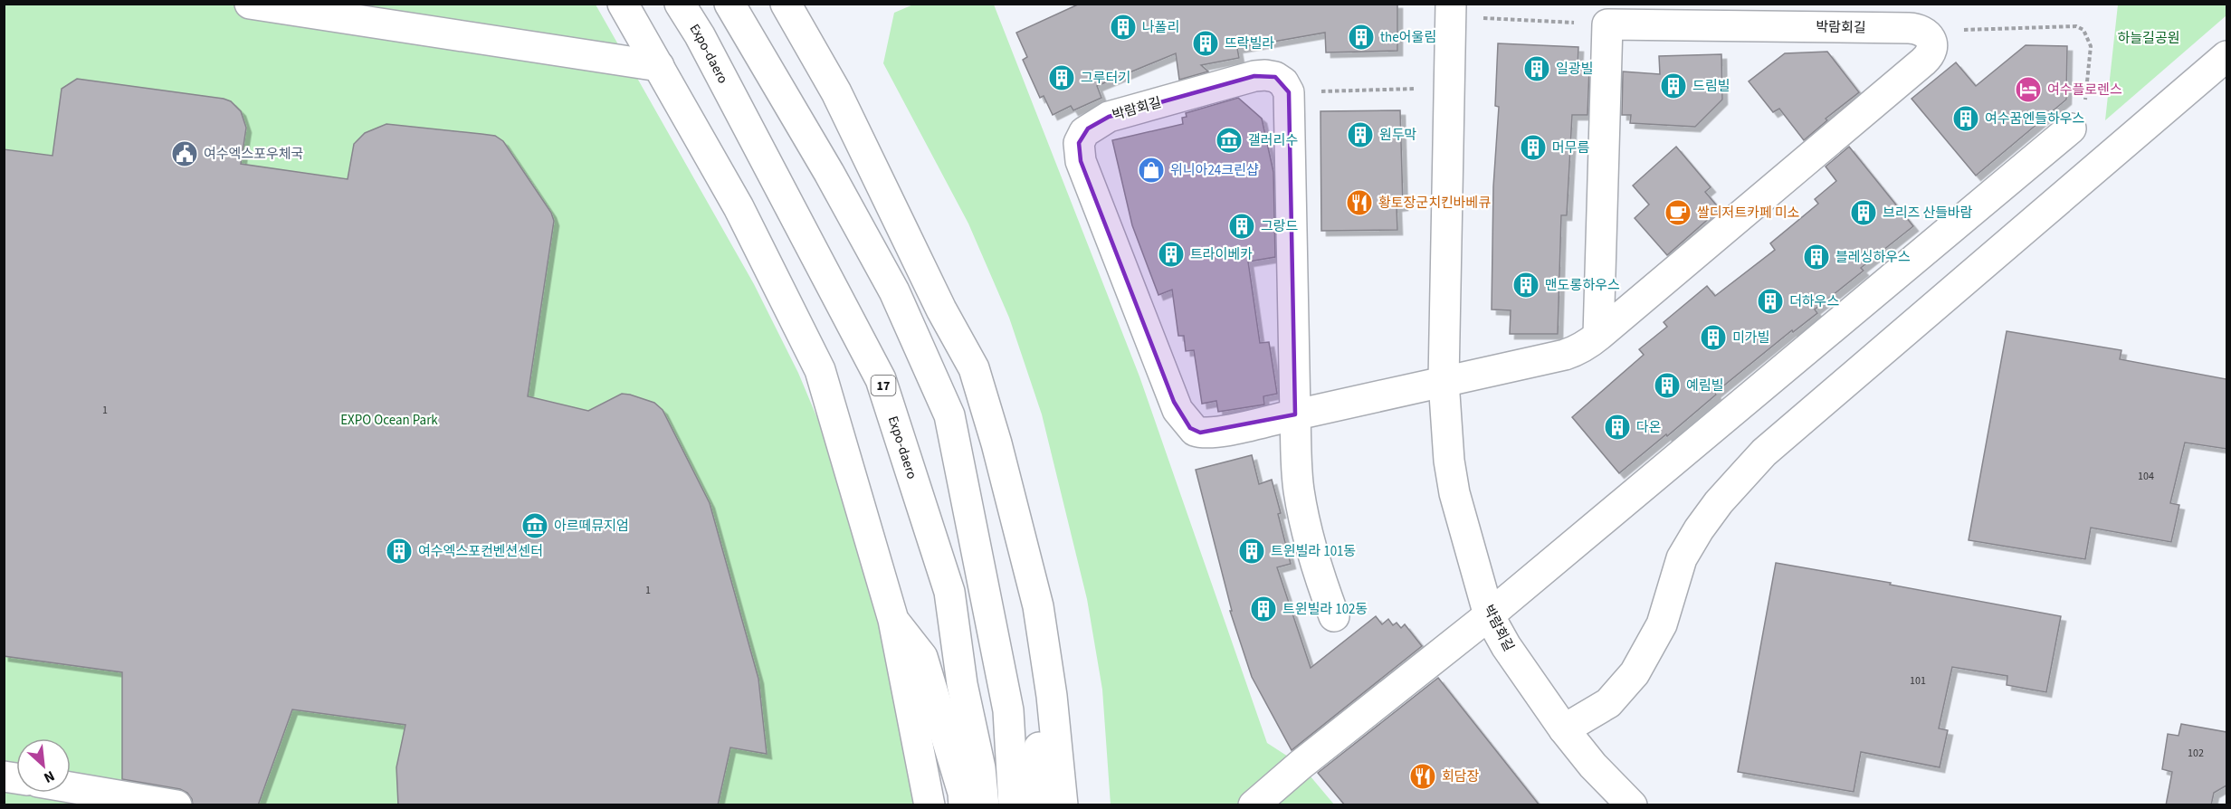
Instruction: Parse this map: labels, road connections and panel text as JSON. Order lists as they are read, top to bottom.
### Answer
{
  "streets": {
    "street": ["박람회길", "Expo-daero", "17"]
  },
  "parks": ["하늘길공원", "EXPO Ocean Park"],
  "places": {
    "building": [
      "나폴리",
      "the어울림",
      "뜨락빌라",
      "일광빌",
      "그루터기",
      "드림빌",
      "여수꿈엔들하우스",
      "원두막",
      "머무름",
      "브리즈 산들바람",
      "그랑드",
      "트라이베카",
      "블레싱하우스",
      "맨도롱하우스",
      "더하우스",
      "미가빌",
      "예림빌",
      "다온",
      "여수엑스포컨벤션센터",
      "트윈빌라 101동",
      "트윈빌라 102동"
    ],
    "hotel": ["여수플로렌스"],
    "museum": ["갤러리수", "아르떼뮤지엄"],
    "public building": ["여수엑스포우체국"],
    "shop": ["위니아24크린샵"],
    "restaurant": ["황토장군치킨바베큐", "회담장"],
    "cafe": ["쌀디저트카페 미소"]
  },
  "house_numbers": [
    "1",
    "104",
    "1",
    "101",
    "102"
  ],
  "north": "bottom right"
}
